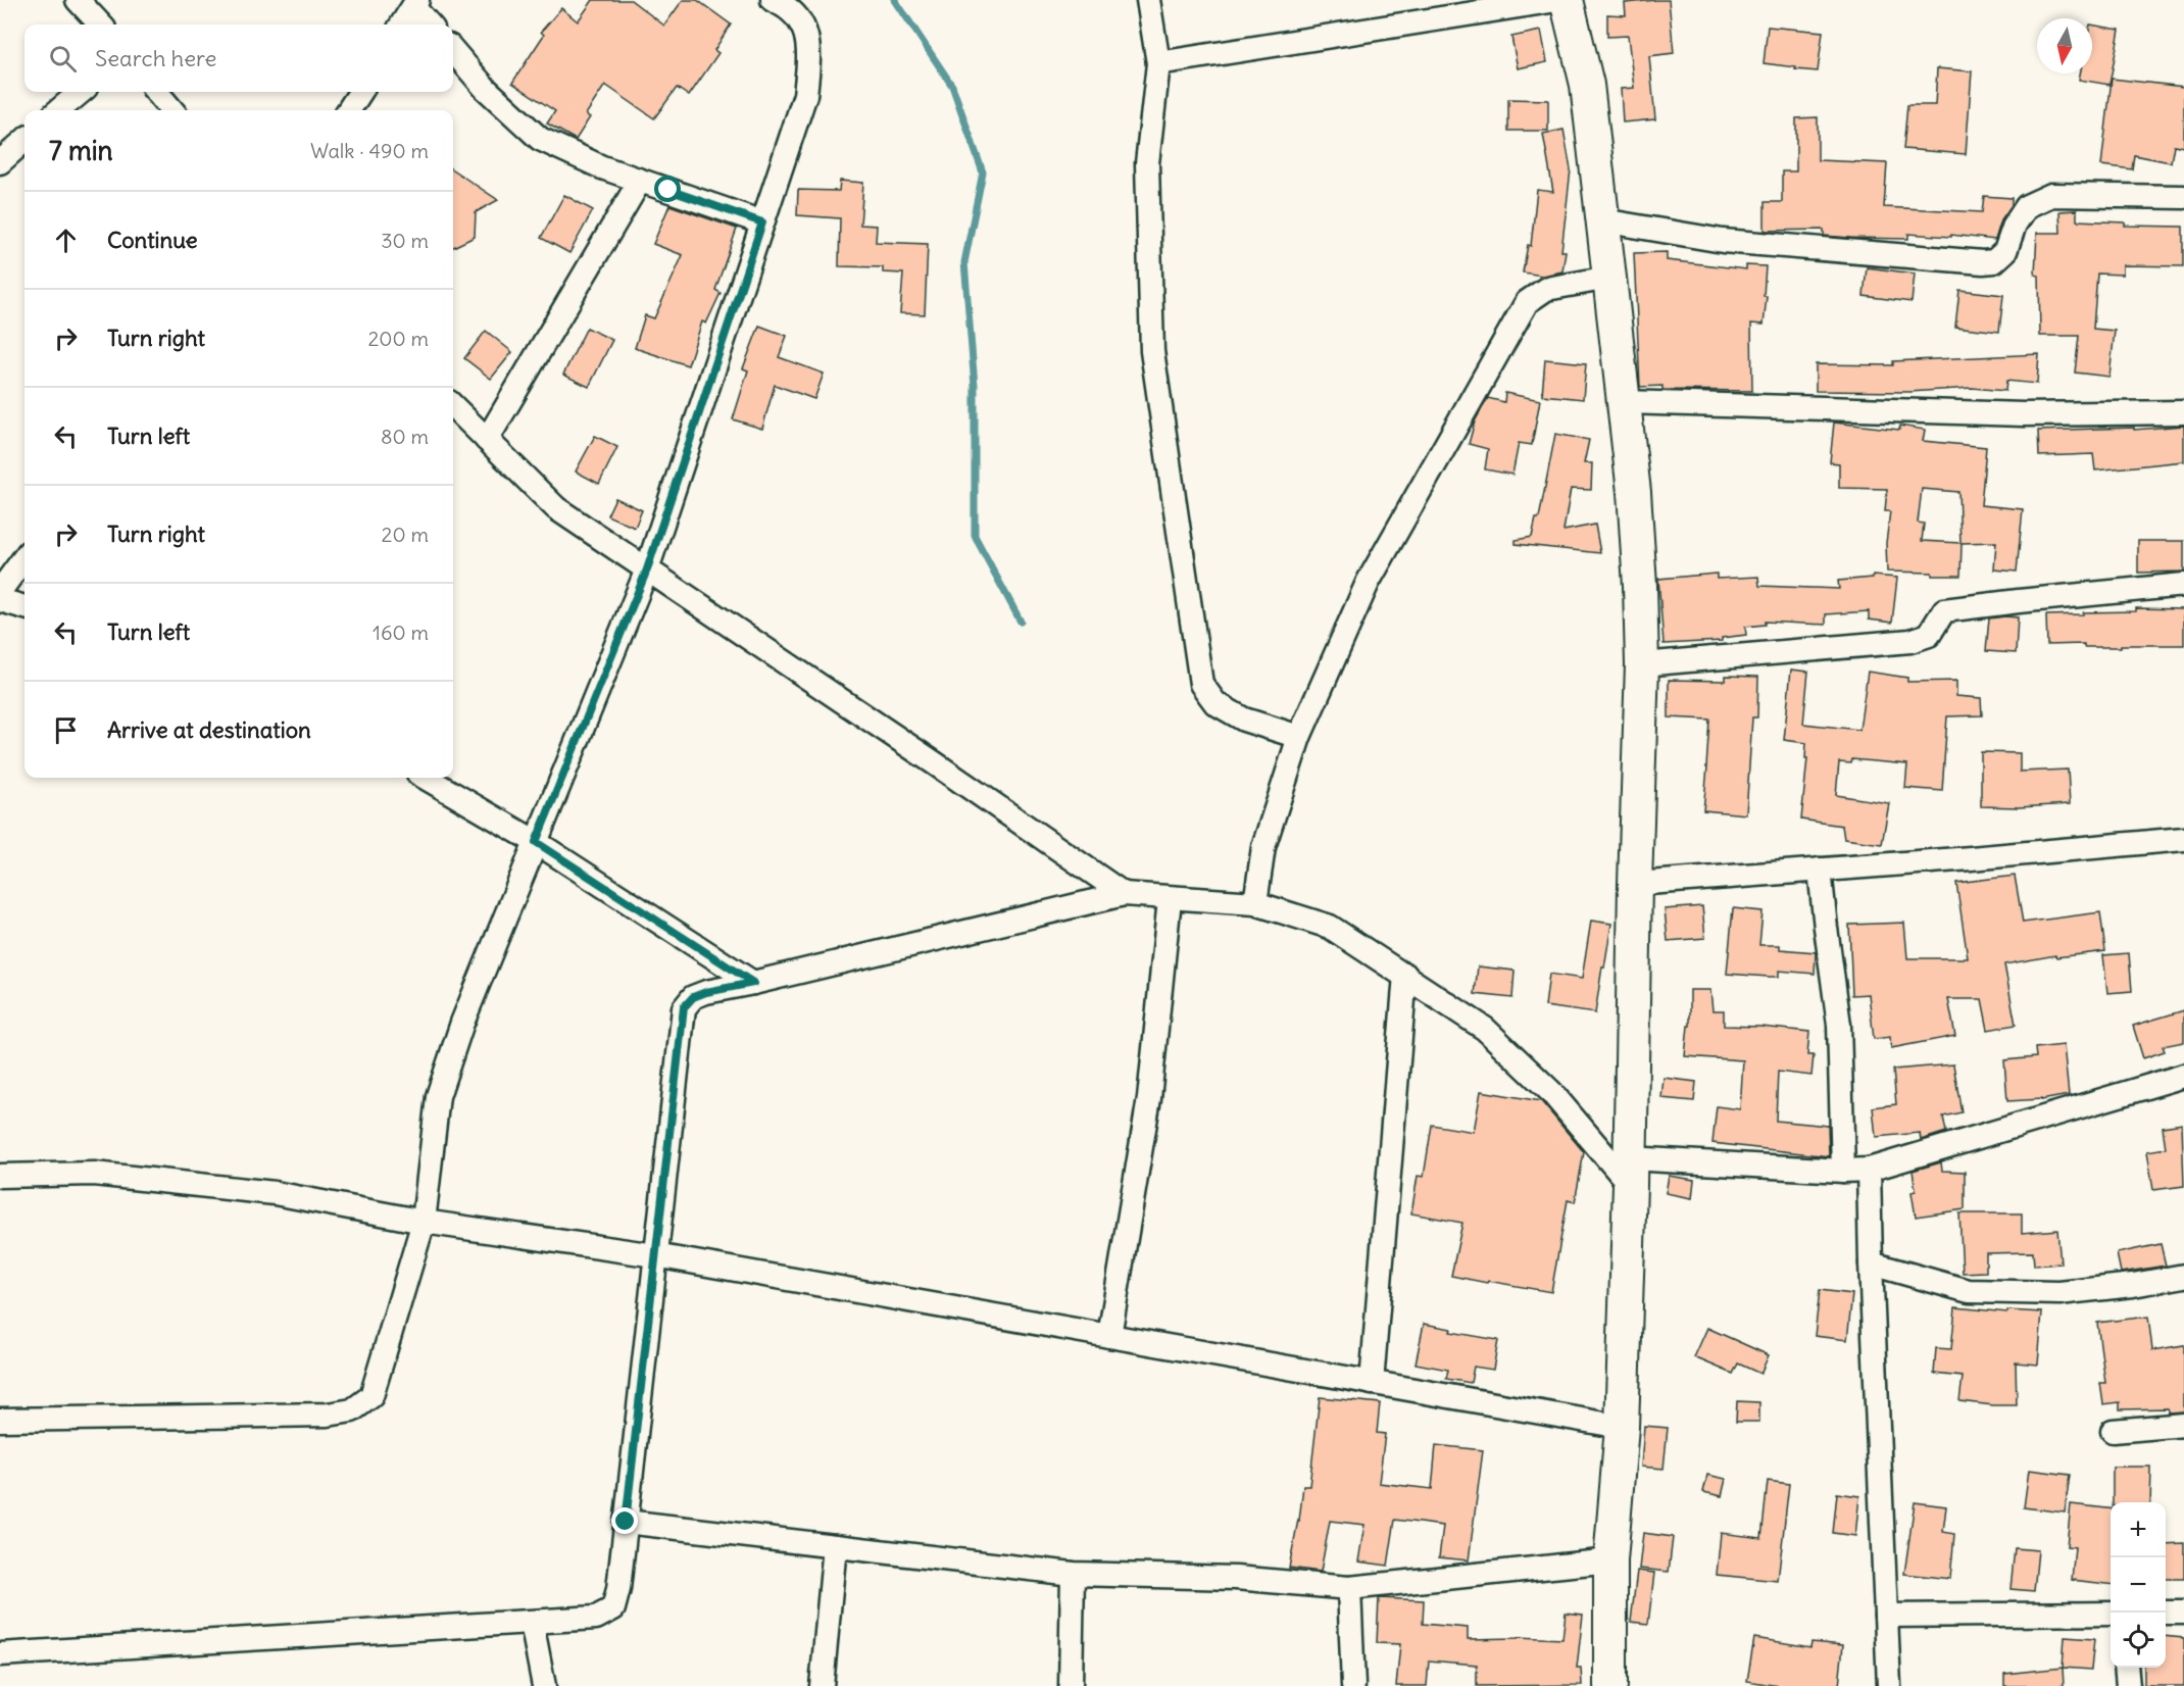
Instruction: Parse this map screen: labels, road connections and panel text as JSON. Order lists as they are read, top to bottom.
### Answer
{
  "north": "bottom",
  "page": {
    "search": "Search here",
    "heading": ["7 min", "Walk · 490 m"],
    "list": [
      ["Continue", "30 m"],
      ["Turn right", "200 m"],
      ["Turn left", "80 m"],
      ["Turn right", "20 m"],
      ["Turn left", "160 m"],
      "Arrive at destination"
    ],
    "map_buttons": ["+", "−"]
  }
}
